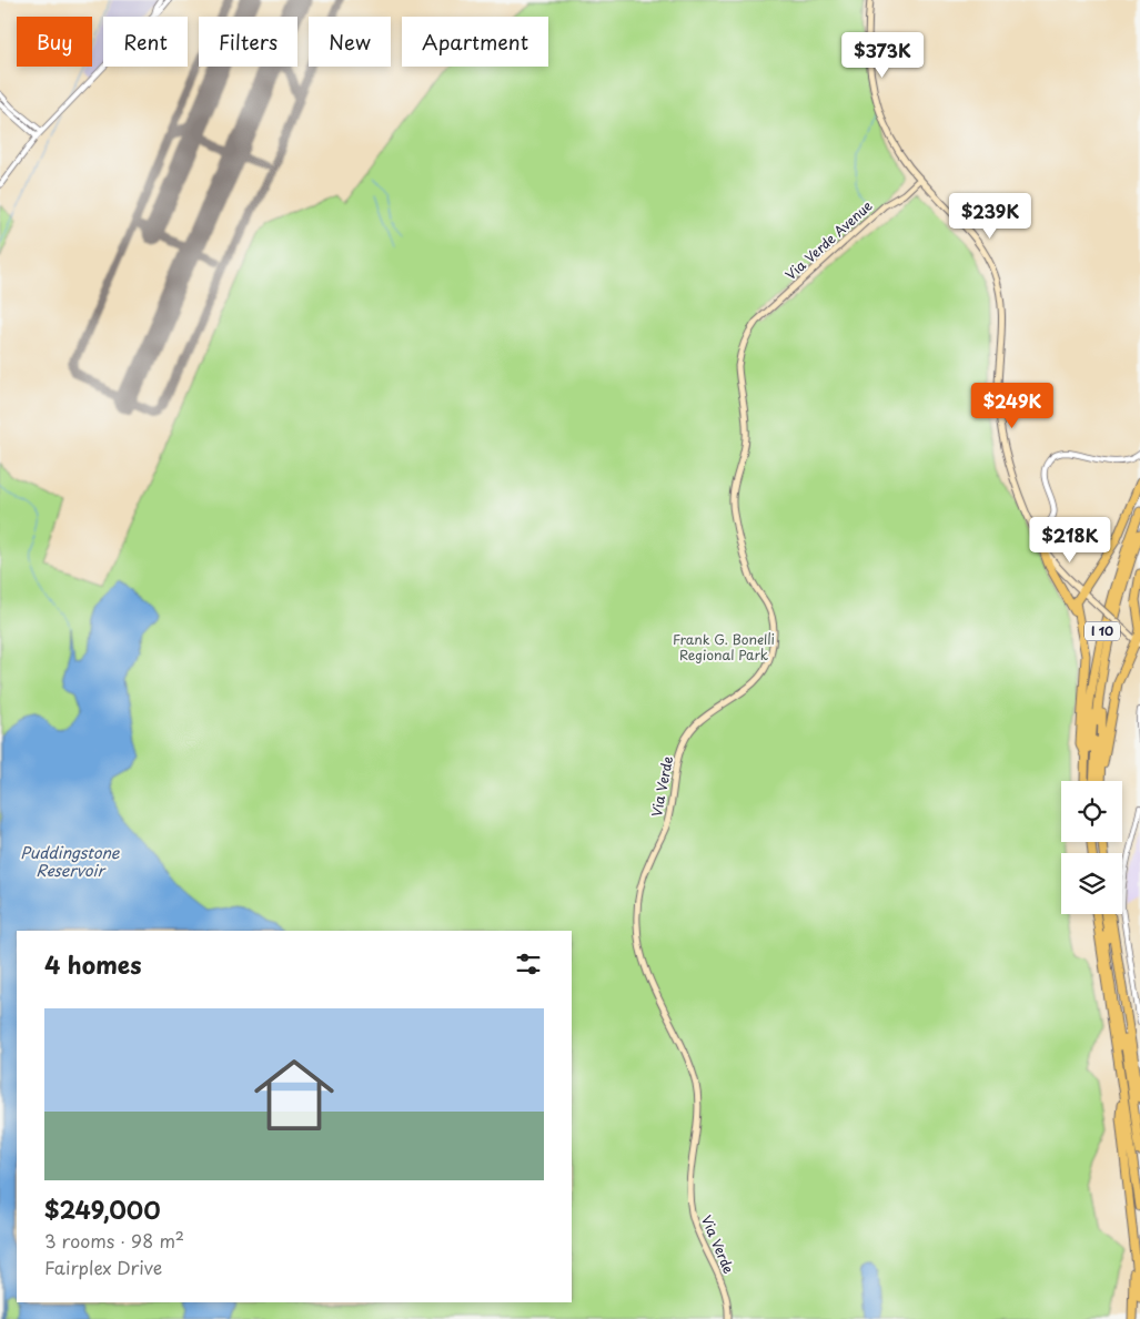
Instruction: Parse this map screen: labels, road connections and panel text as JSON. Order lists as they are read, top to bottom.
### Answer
{
  "streets": {
    "highway": ["I 10"],
    "main road": ["Via Verde Avenue", "Via Verde"]
  },
  "crossings": [
    ["Via Verde Avenue", "Via Verde"]
  ],
  "water": ["Puddingstone Reservoir"],
  "parks": ["Frank G. Bonelli Regional Park"],
  "page": {
    "chip": [
      "Buy",
      "Rent",
      "Filters",
      "New",
      "Apartment"
    ],
    "price": [
      "$373K",
      "$239K",
      "$249K",
      "$218K"
    ],
    "heading": "4 homes",
    "list": [
      {
        "name": "$249,000",
        "note": "3 rooms · 98 m² · Fairplex Drive"
      }
    ]
  }
}
